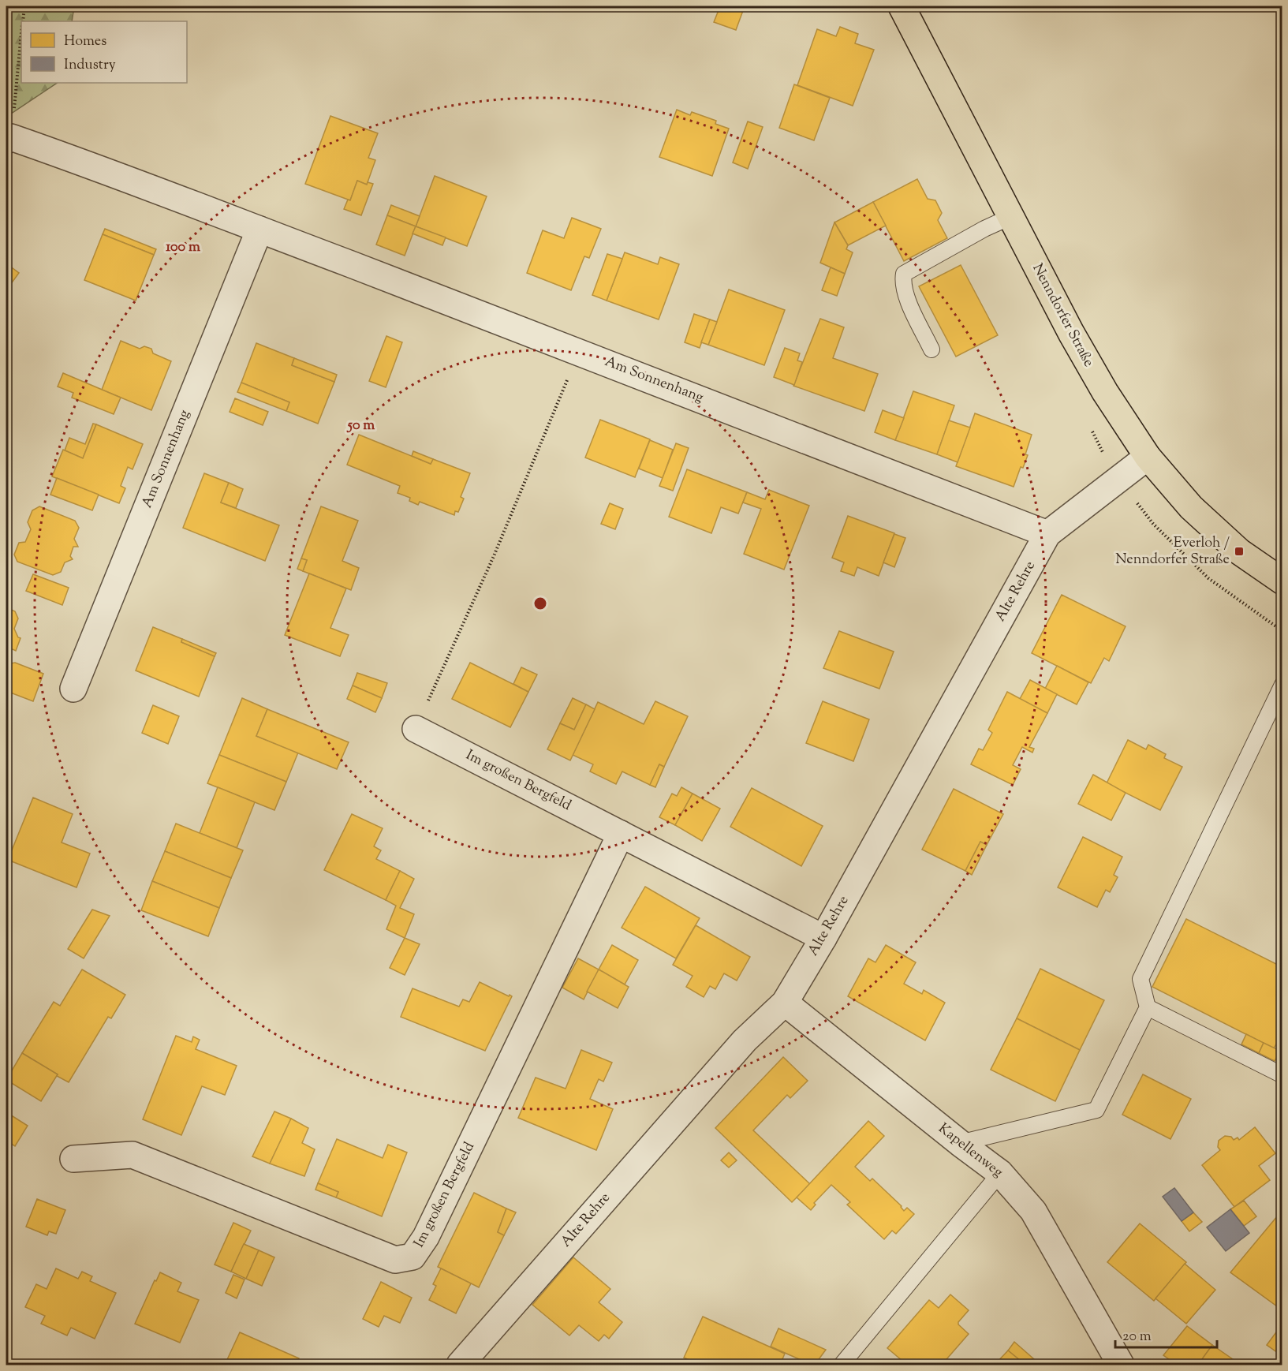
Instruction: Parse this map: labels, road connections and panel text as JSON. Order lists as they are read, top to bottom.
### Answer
{
  "streets": {
    "main road": ["Nenndorfer Straße"],
    "street": [
      "Am Sonnenhang",
      "Alte Rehre",
      "Im großen Bergfeld",
      "Kapellenweg"
    ]
  },
  "crossings": [
    ["Nenndorfer Straße", "Alte Rehre"],
    ["Am Sonnenhang", "Alte Rehre"],
    ["Alte Rehre", "Im großen Bergfeld"],
    ["Alte Rehre", "Kapellenweg"]
  ],
  "places": {
    "transit": ["Everloh / Nenndorfer Straße"]
  },
  "legend": ["Homes", "Industry"],
  "scale_bar": "20 m",
  "rings": ["100 m", "50 m"]
}
